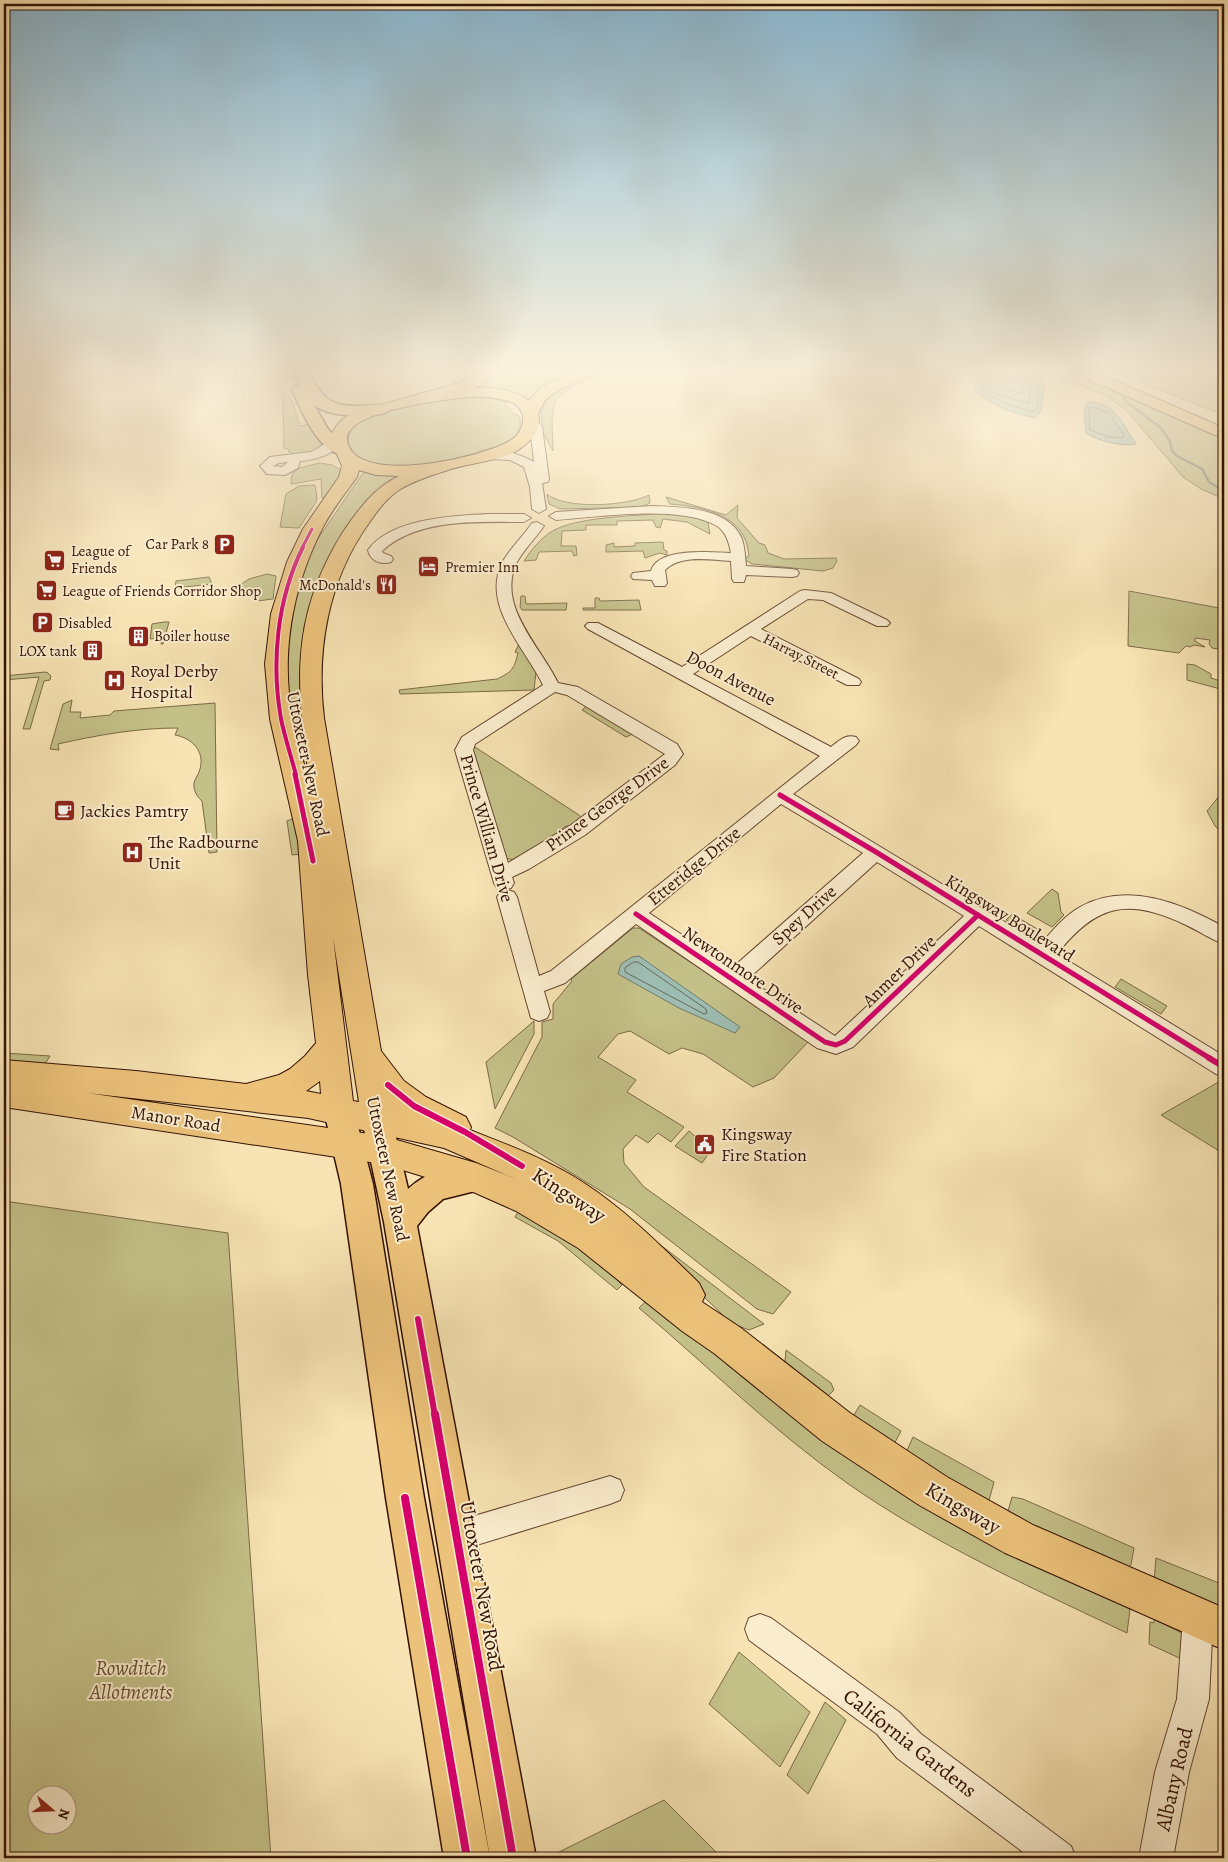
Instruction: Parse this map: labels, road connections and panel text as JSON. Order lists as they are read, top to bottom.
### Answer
{
  "streets": {
    "highway": ["Uttoxeter New Road", "Manor Road", "Kingsway"],
    "street": [
      "Harray Street",
      "Doon Avenue",
      "Prince George Drive",
      "Prince William Drive",
      "Etteridge Drive",
      "Spey Drive",
      "Kingsway Boulevard",
      "Newtonmore Drive",
      "Anmer Drive",
      "California Gardens",
      "Albany Road"
    ]
  },
  "crossings": [
    ["Doon Avenue", "Etteridge Drive"],
    ["Uttoxeter New Road", "Manor Road"],
    ["Uttoxeter New Road", "Kingsway"],
    ["Prince George Drive", "Prince William Drive"],
    ["Prince William Drive", "Etteridge Drive"],
    ["Etteridge Drive", "Kingsway Boulevard"],
    ["Etteridge Drive", "Newtonmore Drive"],
    ["Spey Drive", "Kingsway Boulevard"],
    ["Spey Drive", "Newtonmore Drive"],
    ["Kingsway Boulevard", "Anmer Drive"],
    ["Newtonmore Drive", "Anmer Drive"],
    ["Manor Road", "Kingsway"],
    ["Kingsway", "Albany Road"]
  ],
  "parks": ["Rowditch Allotments"],
  "places": {
    "parking": ["Car Park 8", "Disabled"],
    "supermarket": ["League of Friends", "League of Friends Corridor Shop"],
    "hotel": ["Premier Inn"],
    "restaurant": ["McDonald's"],
    "building": ["Boiler house", "LOX tank"],
    "hospital": ["Royal Derby Hospital", "The Radbourne Unit"],
    "cafe": ["Jackies Pamtry"],
    "public building": ["Kingsway Fire Station"]
  },
  "north": "right"
}
